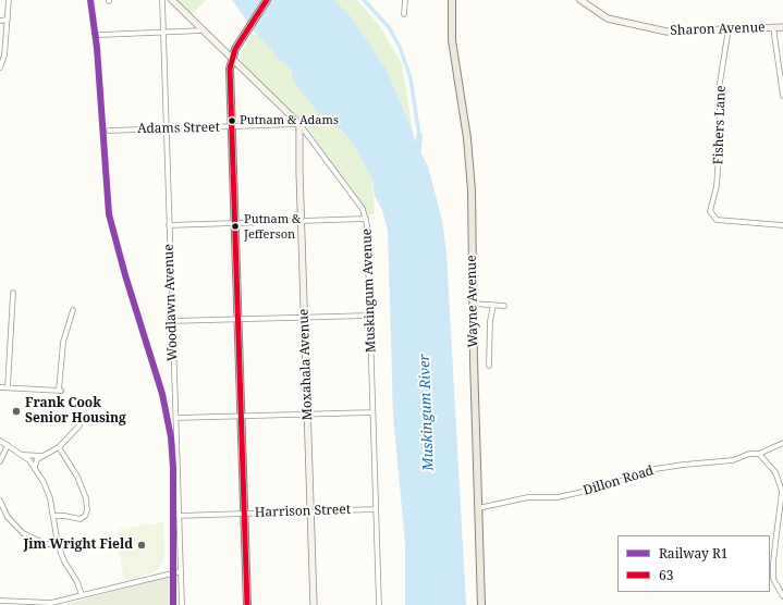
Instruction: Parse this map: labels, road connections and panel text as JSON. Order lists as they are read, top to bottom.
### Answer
{
  "streets": {
    "main road": ["Wayne Avenue"],
    "street": [
      "Sharon Avenue",
      "Fishers Lane",
      "Adams Street",
      "Muskingum Avenue",
      "Woodlawn Avenue",
      "Moxahala Avenue",
      "Dillon Road",
      "Harrison Street"
    ]
  },
  "crossings": [
    ["Sharon Avenue", "Fishers Lane"],
    ["Adams Street", "Muskingum Avenue"],
    ["Adams Street", "Woodlawn Avenue"],
    ["Adams Street", "Moxahala Avenue"],
    ["Muskingum Avenue", "Moxahala Avenue"],
    ["Muskingum Avenue", "Harrison Street"],
    ["Wayne Avenue", "Dillon Road"],
    ["Woodlawn Avenue", "Harrison Street"],
    ["Moxahala Avenue", "Harrison Street"]
  ],
  "water": ["Muskingum River"],
  "places": [
    "Putnam & Adams",
    "Putnam & Jefferson",
    "Frank Cook Senior Housing",
    "Jim Wright Field"
  ],
  "lines": ["rail line R1", "transit line 63"],
  "legend": ["Railway R1", "63"]
}
